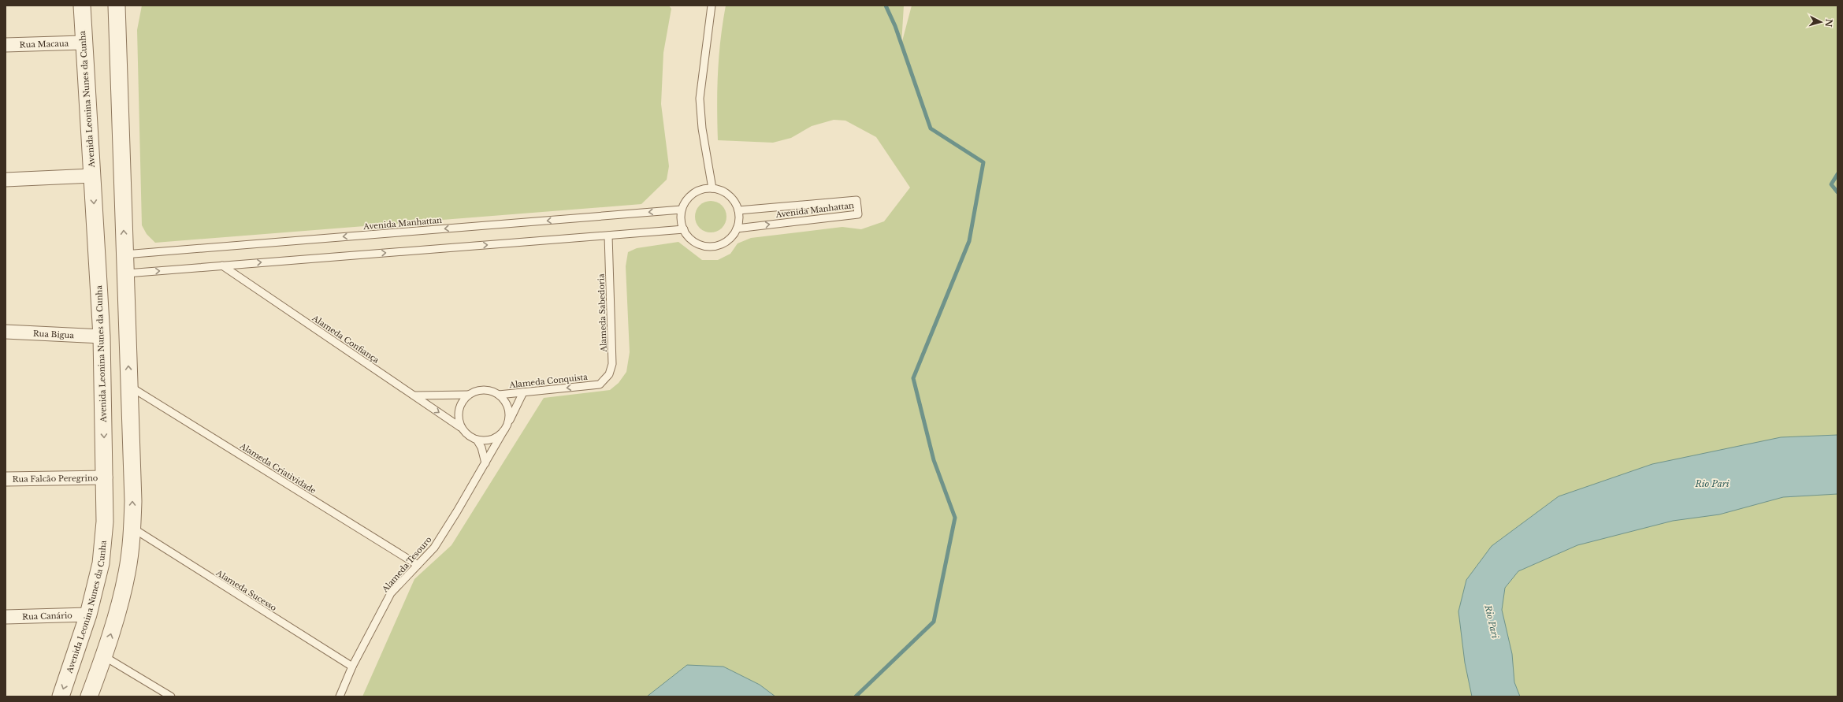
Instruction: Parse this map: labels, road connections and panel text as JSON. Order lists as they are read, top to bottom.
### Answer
{
  "streets": {
    "street": [
      "Rua Macaua",
      "Avenida Leonina Nunes da Cunha",
      "Rua Bigua",
      "Rua Falcão Peregrino",
      "Rua Canário"
    ],
    "lane": [
      "Avenida Manhattan",
      "Alameda Sabedoria",
      "Alameda Confiança",
      "Alameda Conquista",
      "Alameda Criatividade",
      "Alameda Tesouro",
      "Alameda Sucesso"
    ]
  },
  "crossings": [
    ["Rua Macaua", "Avenida Leonina Nunes da Cunha"],
    ["Avenida Leonina Nunes da Cunha", "Rua Bigua"],
    ["Avenida Leonina Nunes da Cunha", "Rua Falcão Peregrino"],
    ["Avenida Leonina Nunes da Cunha", "Rua Canário"],
    ["Alameda Sabedoria", "Alameda Conquista"],
    ["Alameda Confiança", "Alameda Conquista"],
    ["Alameda Confiança", "Alameda Tesouro"],
    ["Alameda Conquista", "Alameda Tesouro"],
    ["Alameda Criatividade", "Alameda Tesouro"],
    ["Alameda Tesouro", "Alameda Sucesso"]
  ],
  "one_way": ["Alameda Conquista"],
  "water": ["Rio Pari"],
  "north": "right"
}
